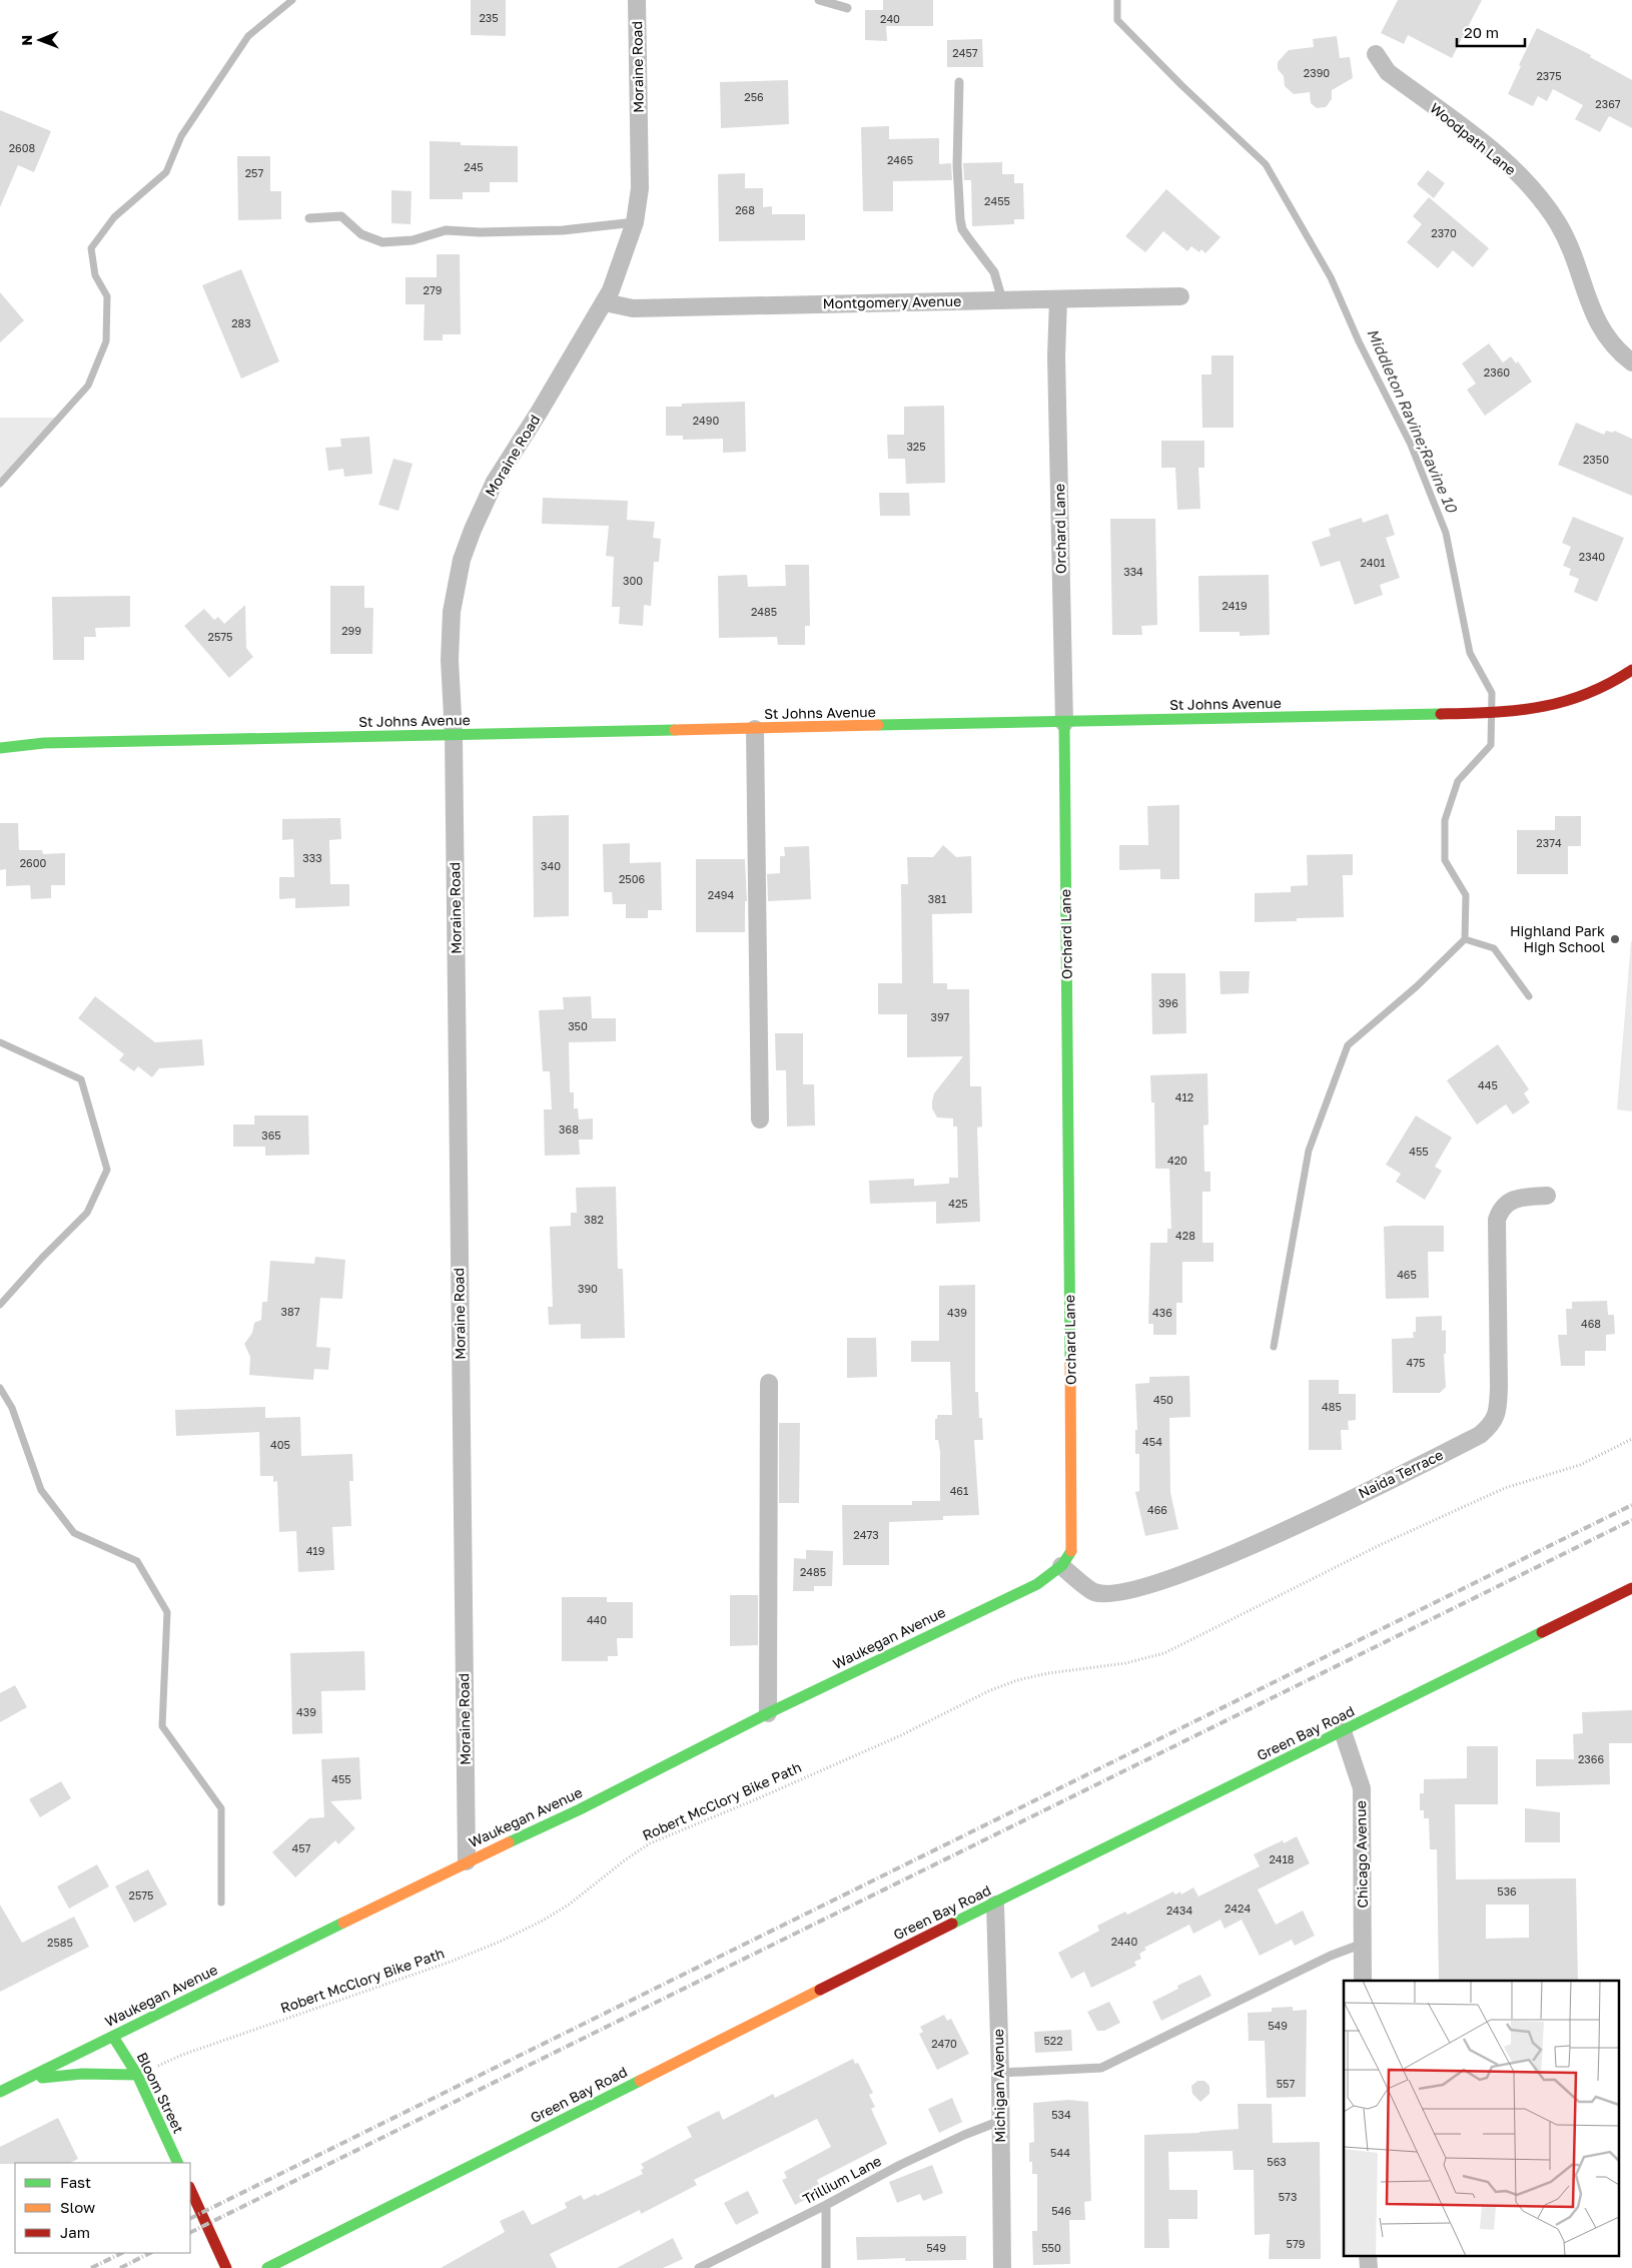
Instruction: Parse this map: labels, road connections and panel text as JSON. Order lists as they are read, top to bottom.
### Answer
{
  "streets": {
    "street": [
      "Moraine Road",
      "Woodpath Lane",
      "Montgomery Avenue",
      "Orchard Lane",
      "St Johns Avenue",
      "Naida Terrace",
      "Waukegan Avenue",
      "Green Bay Road",
      "Chicago Avenue",
      "Michigan Avenue",
      "Bloom Street"
    ],
    "lane": ["Trillium Lane"],
    "path": ["Robert McClory Bike Path"]
  },
  "crossings": [
    ["Moraine Road", "Montgomery Avenue"],
    ["Moraine Road", "St Johns Avenue"],
    ["Moraine Road", "Waukegan Avenue"],
    ["Montgomery Avenue", "Orchard Lane"],
    ["Orchard Lane", "St Johns Avenue"],
    ["Orchard Lane", "Naida Terrace"],
    ["Orchard Lane", "Waukegan Avenue"],
    ["Naida Terrace", "Waukegan Avenue"],
    ["Waukegan Avenue", "Bloom Street"],
    ["Green Bay Road", "Chicago Avenue"],
    ["Green Bay Road", "Michigan Avenue"],
    ["Robert McClory Bike Path", "Bloom Street"],
    ["Michigan Avenue", "Trillium Lane"]
  ],
  "water": ["Middleton Ravine;Ravine 10"],
  "places": ["Highland Park High School"],
  "house_numbers": [
    "235",
    "240",
    "2457",
    "2390",
    "2375",
    "256",
    "2367",
    "2608",
    "2465",
    "245",
    "257",
    "2455",
    "268",
    "2370",
    "279",
    "283",
    "2360",
    "2490",
    "325",
    "2350",
    "2340",
    "2401",
    "334",
    "300",
    "2419",
    "2485",
    "299",
    "2575",
    "2374",
    "333",
    "2600",
    "340",
    "2506",
    "2494",
    "381",
    "396",
    "397",
    "350",
    "445",
    "412",
    "368",
    "365",
    "455",
    "420",
    "425",
    "382",
    "428",
    "465",
    "390",
    "387",
    "439",
    "436",
    "468",
    "475",
    "450",
    "485",
    "454",
    "405",
    "461",
    "466",
    "2473",
    "419",
    "2485",
    "440",
    "439",
    "2366",
    "455",
    "457",
    "2418",
    "536",
    "2575",
    "2424",
    "2434",
    "2440",
    "2585",
    "549",
    "522",
    "2470",
    "557",
    "534",
    "544",
    "563",
    "573",
    "546",
    "579",
    "549",
    "550"
  ],
  "legend": ["Fast", "Slow", "Jam"],
  "scale_bar": "20 m",
  "north": "left"
}
